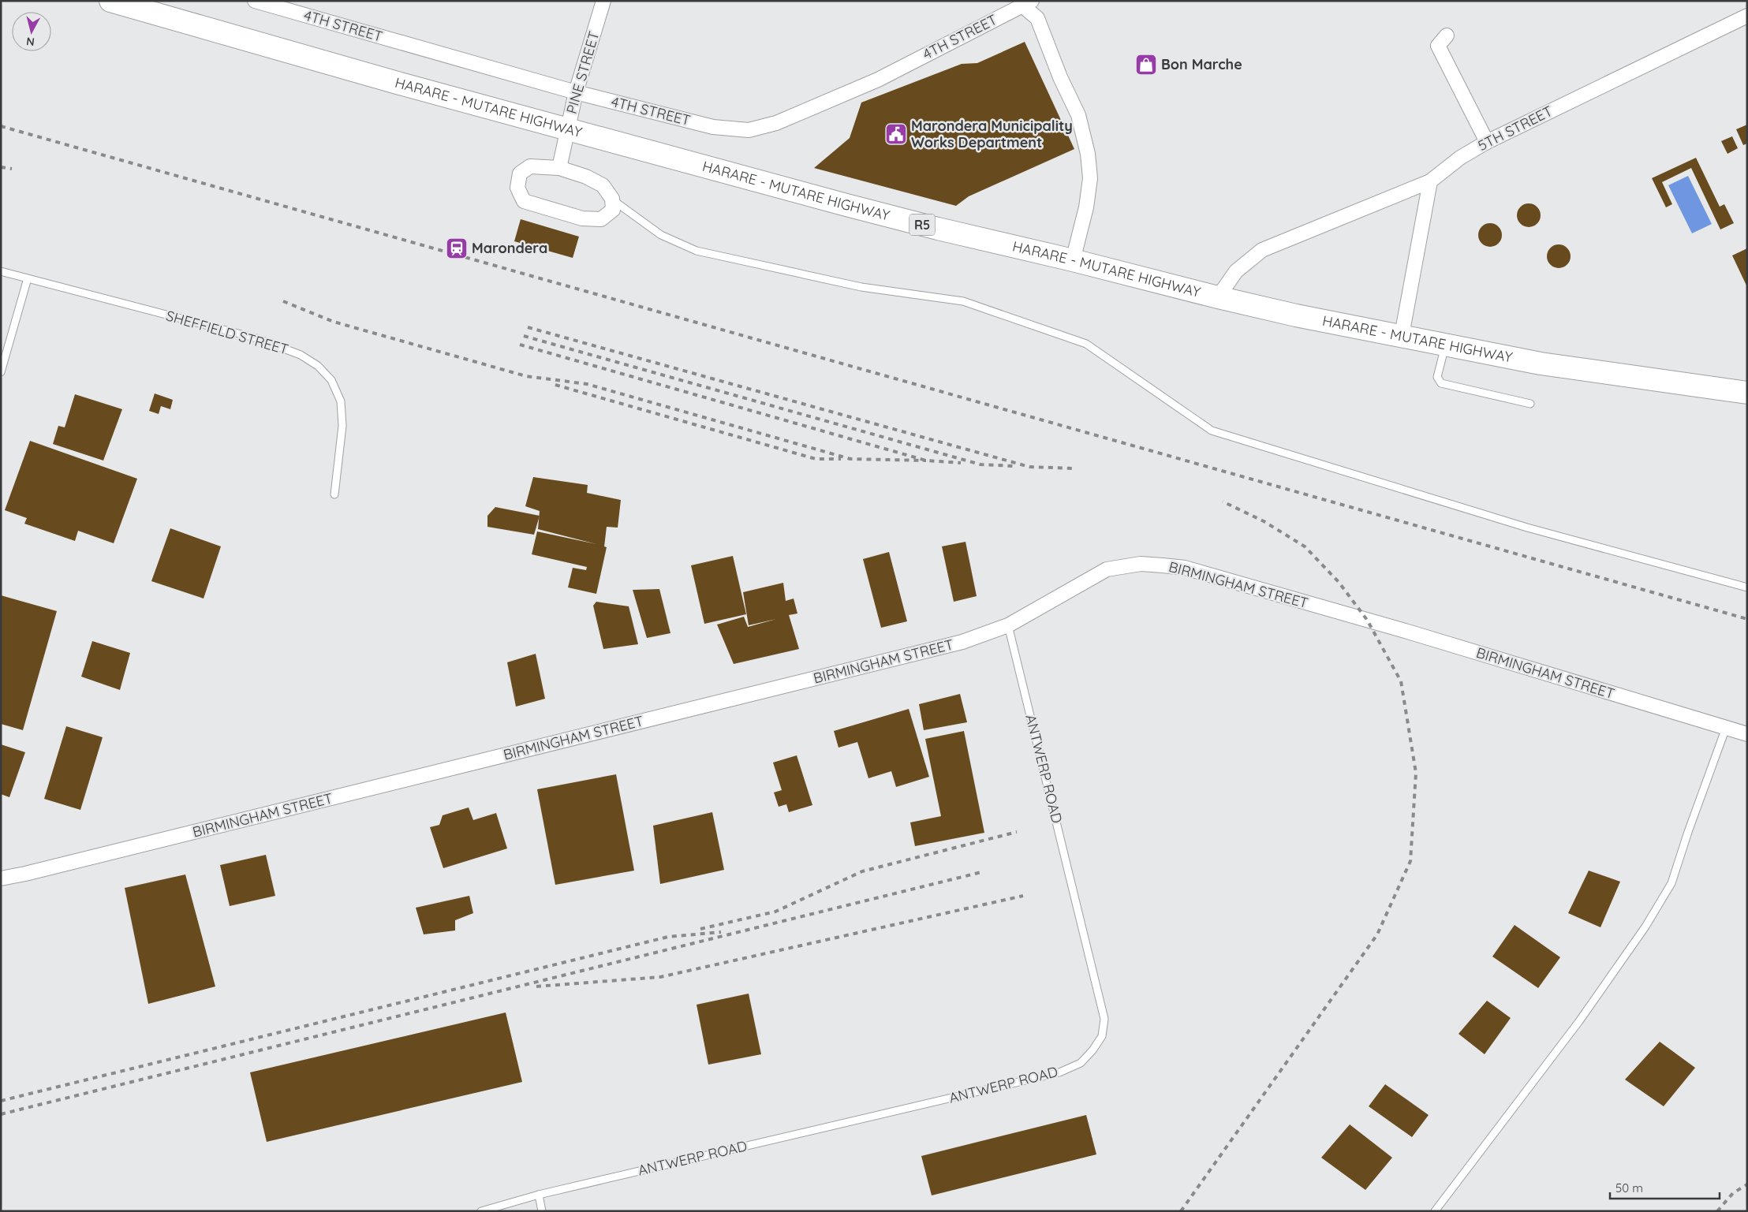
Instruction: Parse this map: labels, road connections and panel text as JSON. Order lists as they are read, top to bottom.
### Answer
{
  "streets": {
    "highway": ["HARARE - MUTARE HIGHWAY", "R5"],
    "street": [
      "4TH STREET",
      "PINE STREET",
      "5TH STREET",
      "BIRMINGHAM STREET"
    ],
    "lane": ["SHEFFIELD STREET", "ANTWERP ROAD"]
  },
  "crossings": [
    ["4TH STREET", "PINE STREET"],
    ["PINE STREET", "HARARE - MUTARE HIGHWAY"],
    ["HARARE - MUTARE HIGHWAY", "5TH STREET"],
    ["BIRMINGHAM STREET", "ANTWERP ROAD"]
  ],
  "places": {
    "shop": ["Bon Marche"],
    "public building": ["Marondera Municipality Works Department"],
    "station": ["Marondera"]
  },
  "scale_bar": "50 m",
  "north": "bottom"
}
